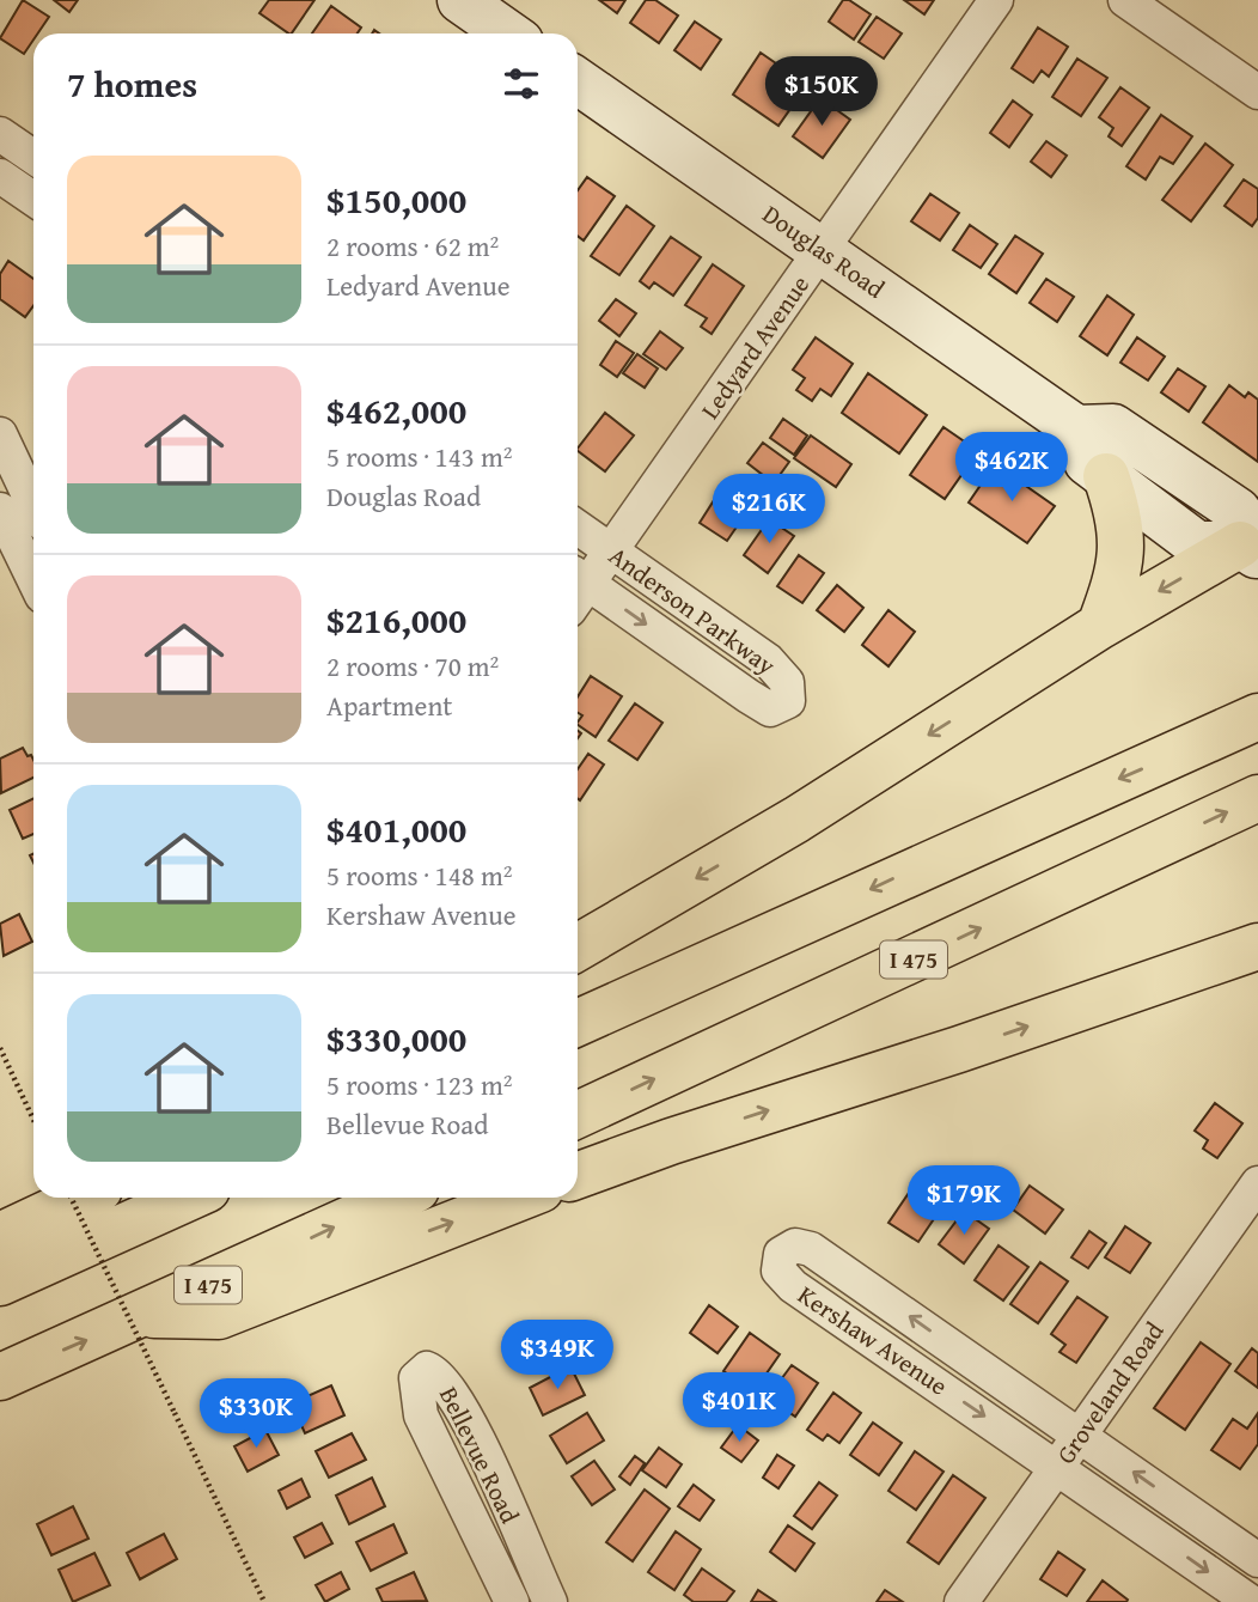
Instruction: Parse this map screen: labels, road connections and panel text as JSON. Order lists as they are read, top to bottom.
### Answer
{
  "streets": {
    "highway": ["I 475"],
    "street": [
      "Douglas Road",
      "Ledyard Avenue",
      "Anderson Parkway",
      "Kershaw Avenue",
      "Groveland Road",
      "Bellevue Road"
    ]
  },
  "crossings": [
    ["Douglas Road", "Ledyard Avenue"],
    ["Ledyard Avenue", "Anderson Parkway"],
    ["Kershaw Avenue", "Groveland Road"]
  ],
  "page": {
    "heading": "7 homes",
    "price": [
      "$150K",
      "$462K",
      "$216K",
      "$179K",
      "$349K",
      "$401K",
      "$330K"
    ],
    "list": [
      {
        "name": "$150,000",
        "note": "2 rooms · 62 m² · Ledyard Avenue"
      },
      {
        "name": "$462,000",
        "note": "5 rooms · 143 m² · Douglas Road"
      },
      {
        "name": "$216,000",
        "note": "2 rooms · 70 m² · Apartment"
      },
      {
        "name": "$401,000",
        "note": "5 rooms · 148 m² · Kershaw Avenue"
      },
      {
        "name": "$330,000",
        "note": "5 rooms · 123 m² · Bellevue Road"
      }
    ]
  }
}
